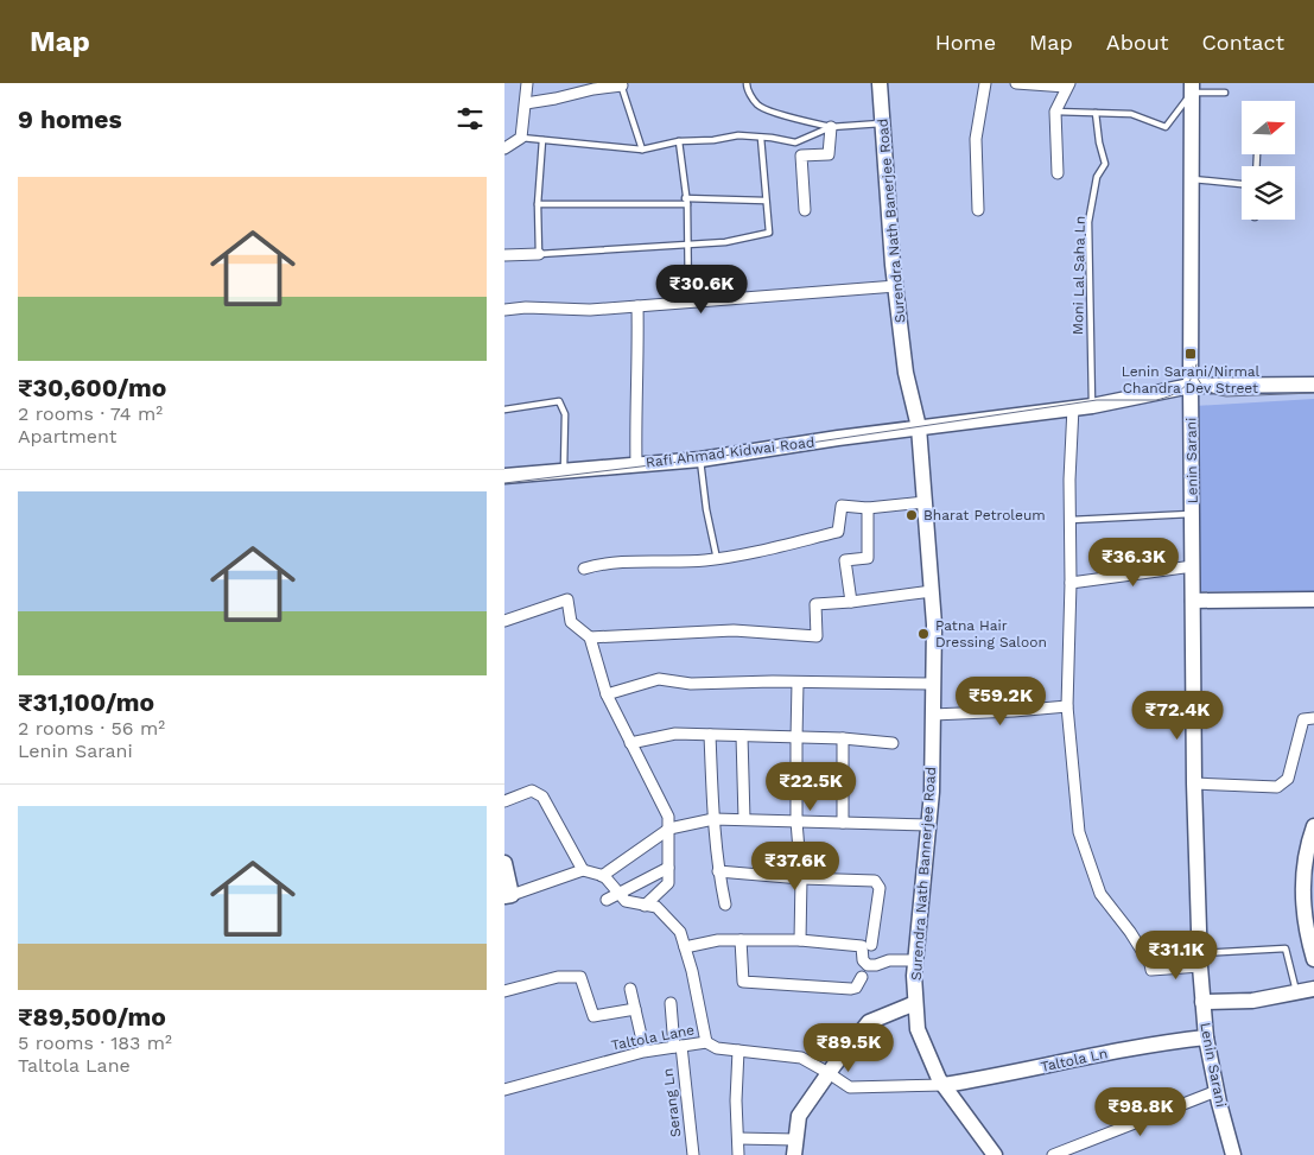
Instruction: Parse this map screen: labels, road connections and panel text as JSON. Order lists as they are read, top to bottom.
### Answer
{
  "streets": {
    "main road": [
      "Surendra Nath Banerjee Road",
      "Rafi Ahmad Kidwai Road",
      "Lenin Sarani",
      "Surendra Nath Bannerjee Road",
      "Taltola Ln"
    ],
    "street": ["Taltola Lane", "Serang Ln"],
    "lane": ["Moni Lal Saha Ln"]
  },
  "crossings": [
    ["Surendra Nath Banerjee Road", "Rafi Ahmad Kidwai Road"],
    ["Surendra Nath Banerjee Road", "Surendra Nath Bannerjee Road"],
    ["Moni Lal Saha Ln", "Rafi Ahmad Kidwai Road"],
    ["Rafi Ahmad Kidwai Road", "Lenin Sarani"],
    ["Rafi Ahmad Kidwai Road", "Surendra Nath Bannerjee Road"],
    ["Lenin Sarani", "Taltola Ln"],
    ["Surendra Nath Bannerjee Road", "Taltola Lane"],
    ["Surendra Nath Bannerjee Road", "Taltola Ln"],
    ["Taltola Lane", "Taltola Ln"],
    ["Taltola Lane", "Serang Ln"]
  ],
  "places": {
    "transit": ["Lenin Sarani/Nirmal Chandra Dev Street"],
    "other": ["Bharat Petroleum", "Patna Hair Dressing Saloon"]
  },
  "north": "right",
  "page": {
    "header": "Map",
    "nav": [
      "Home",
      "Map",
      "About",
      "Contact"
    ],
    "heading": "9 homes",
    "list": [
      {
        "name": "₹30,600/mo",
        "note": "2 rooms · 74 m² · Apartment"
      },
      {
        "name": "₹31,100/mo",
        "note": "2 rooms · 56 m² · Lenin Sarani"
      },
      {
        "name": "₹89,500/mo",
        "note": "5 rooms · 183 m² · Taltola Lane"
      }
    ],
    "price": [
      "₹30.6K",
      "₹36.3K",
      "₹59.2K",
      "₹72.4K",
      "₹22.5K",
      "₹37.6K",
      "₹31.1K",
      "₹89.5K",
      "₹98.8K"
    ]
  }
}
